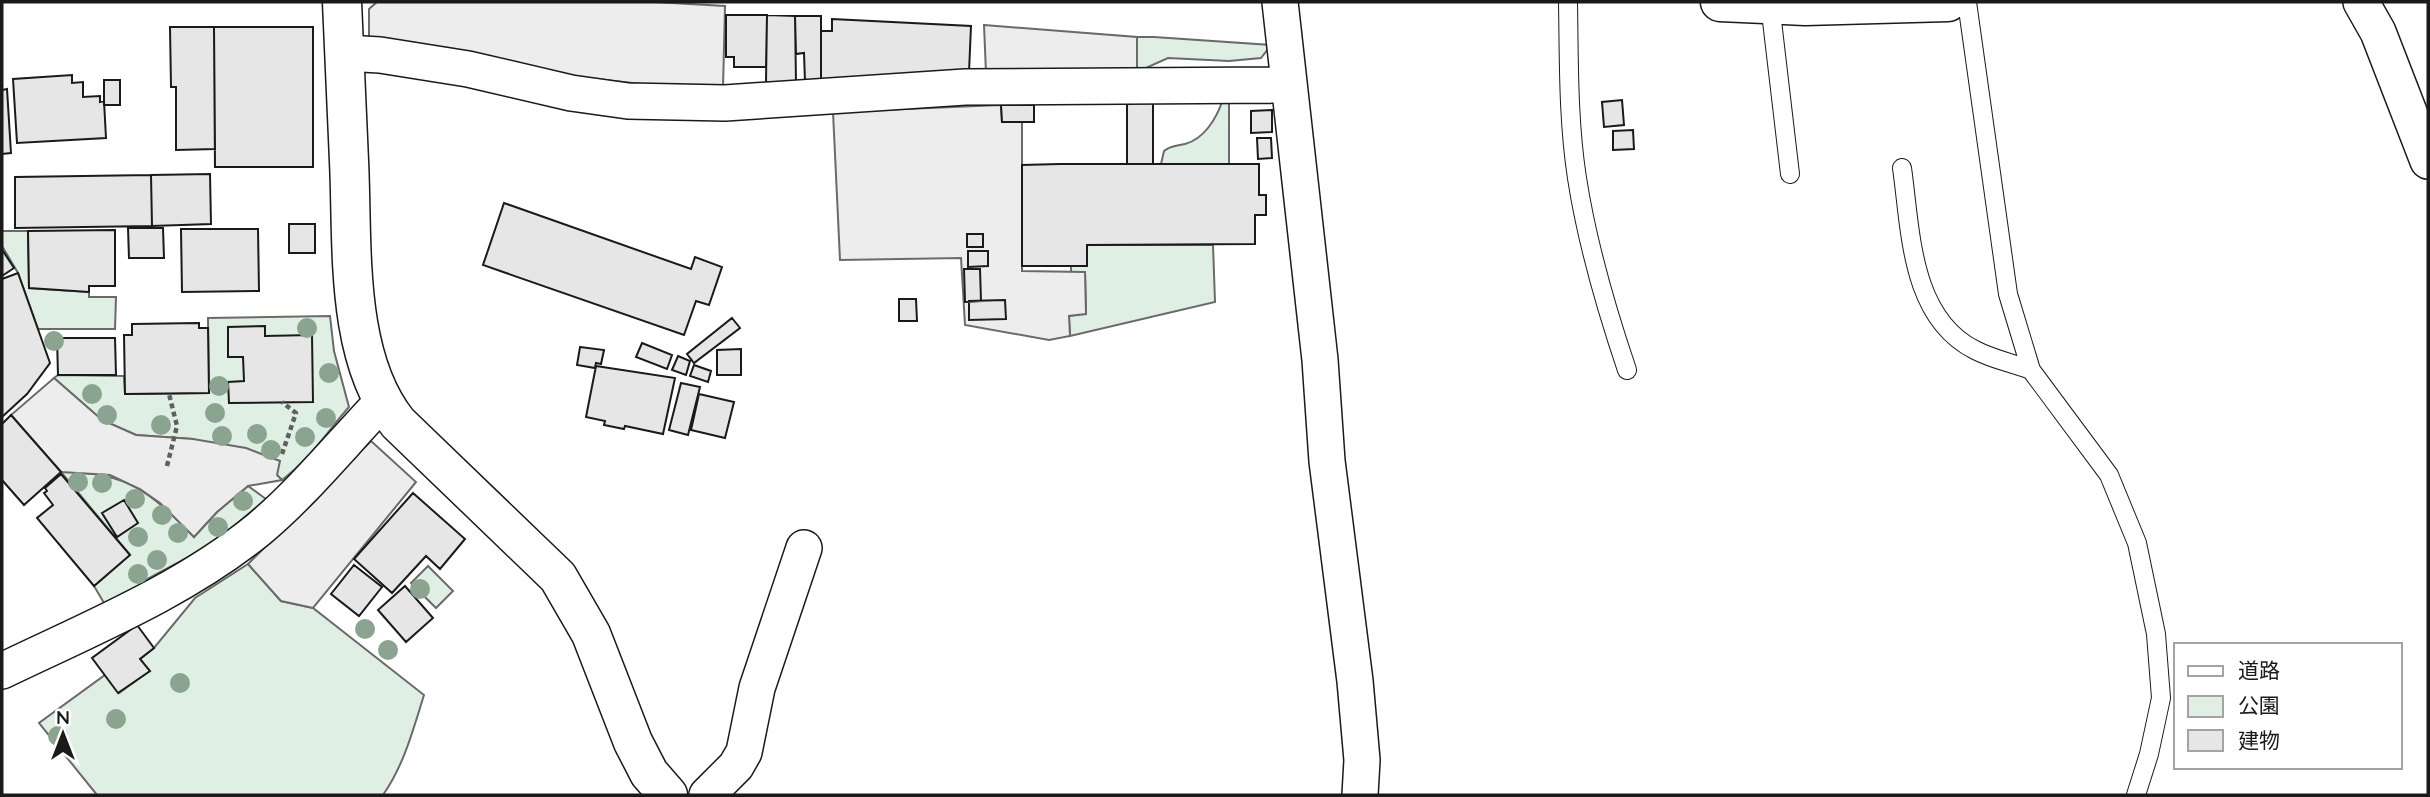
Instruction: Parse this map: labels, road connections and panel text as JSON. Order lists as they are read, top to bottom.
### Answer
{
  "legend": ["道路", "公園", "建物"],
  "north": "top"
}
